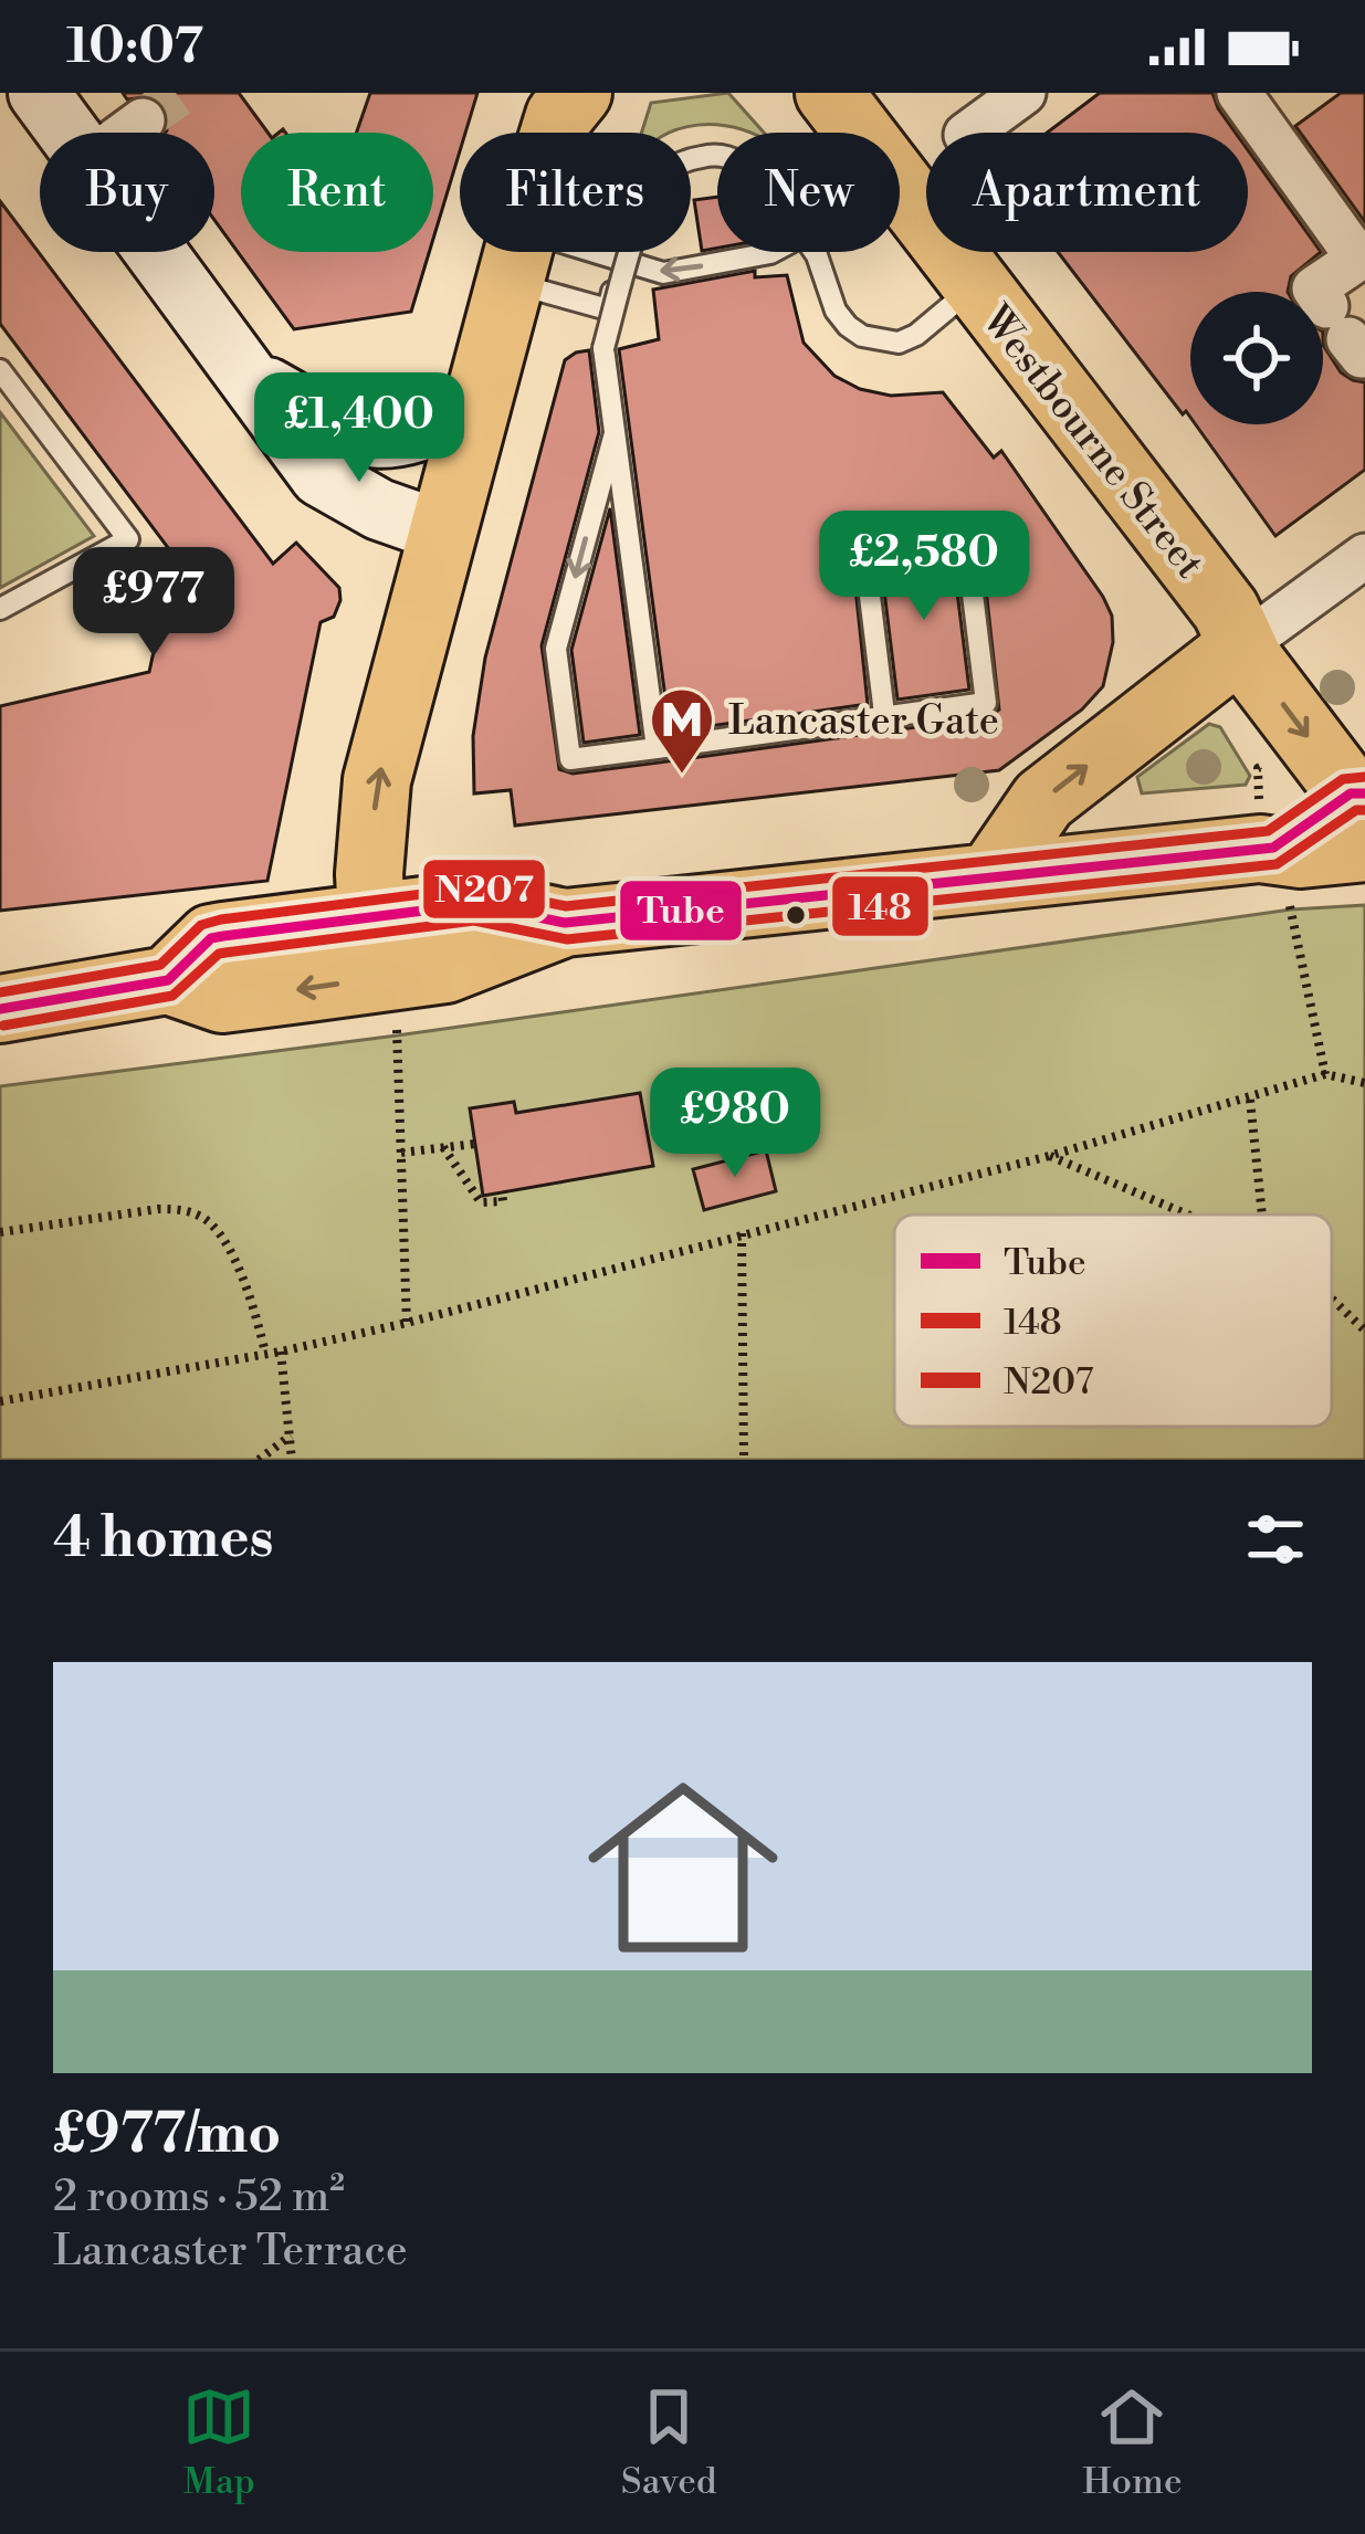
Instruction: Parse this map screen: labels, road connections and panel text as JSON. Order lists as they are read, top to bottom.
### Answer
{
  "streets": {
    "main road": ["Westbourne Street"]
  },
  "places": {
    "metro station": ["Lancaster Gate"]
  },
  "lines": ["transit line N207", "transit line Tube", "transit line 148"],
  "legend": ["Tube", "148", "N207"],
  "page": {
    "status": "10:07",
    "chip": [
      "Buy",
      "Rent",
      "Filters",
      "New",
      "Apartment"
    ],
    "price": [
      "£1,400",
      "£2,580",
      "£977",
      "£980"
    ],
    "heading": "4 homes",
    "list": [
      {
        "name": "£977/mo",
        "note": "2 rooms · 52 m² · Lancaster Terrace"
      }
    ],
    "tabs": ["Map", "Saved", "Home"]
  }
}
